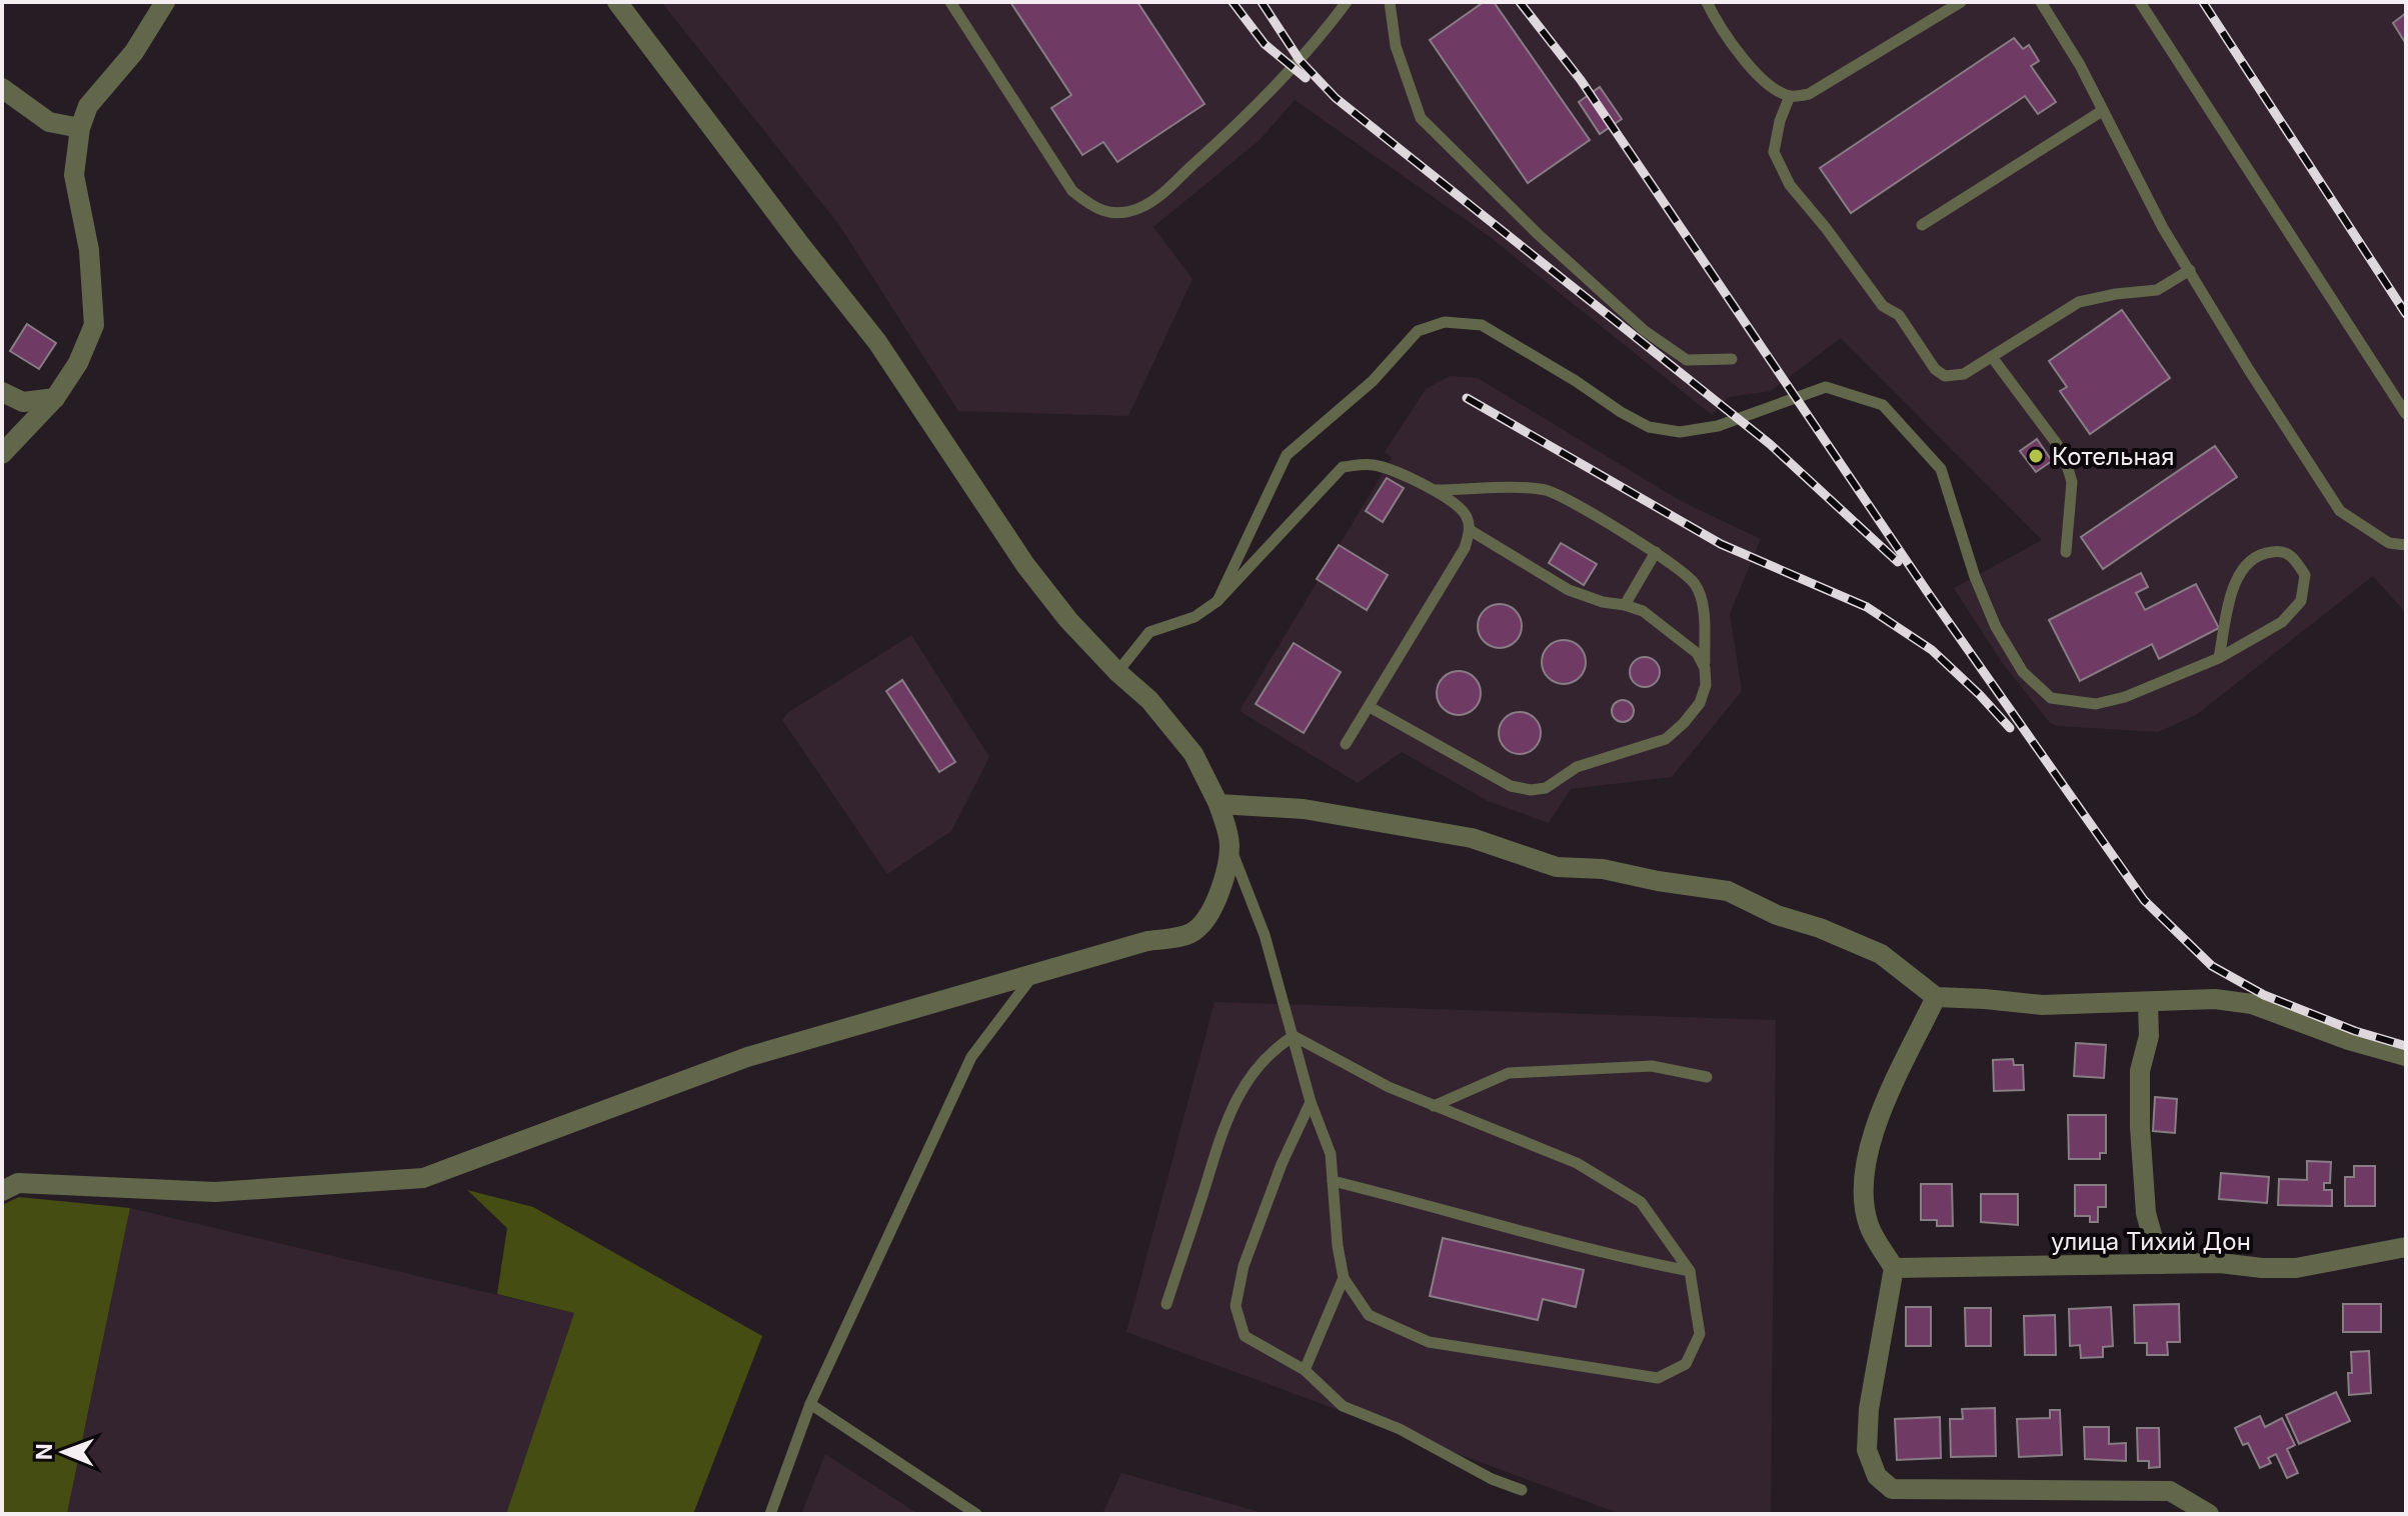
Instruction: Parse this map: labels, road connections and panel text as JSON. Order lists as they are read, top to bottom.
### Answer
{
  "streets": {
    "street": ["улица Тихий Дон"]
  },
  "places": ["Котельная"],
  "north": "left"
}
